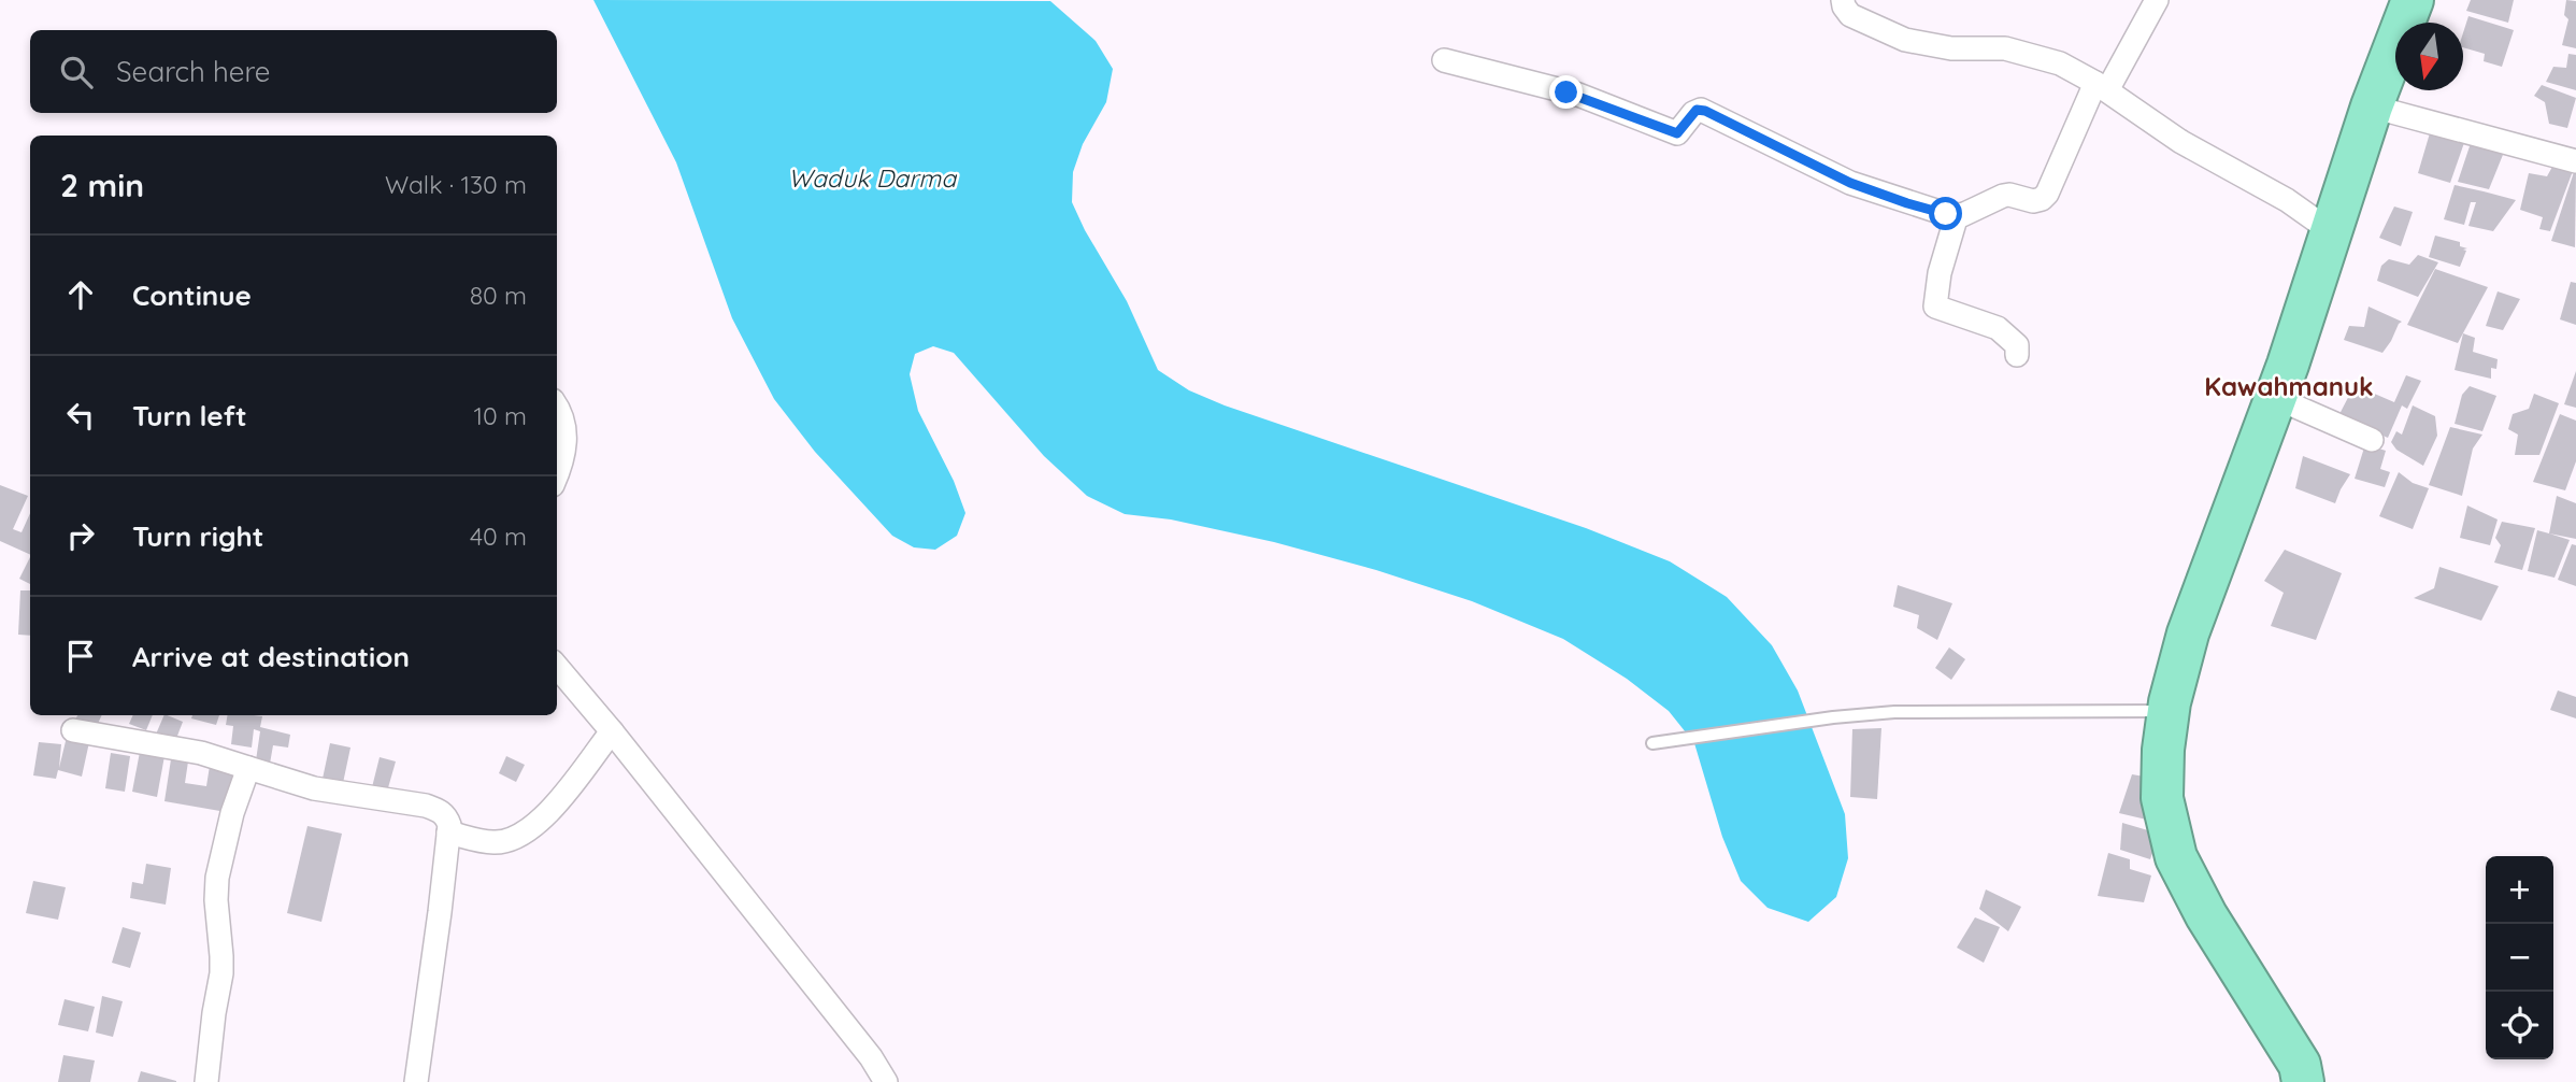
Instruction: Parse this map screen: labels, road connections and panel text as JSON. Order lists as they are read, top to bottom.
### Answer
{
  "districts": ["Kawahmanuk"],
  "water": ["Waduk Darma"],
  "north": "bottom",
  "page": {
    "search": "Search here",
    "heading": ["2 min", "Walk · 130 m"],
    "list": [
      ["Continue", "80 m"],
      ["Turn left", "10 m"],
      ["Turn right", "40 m"],
      "Arrive at destination"
    ],
    "map_buttons": ["+", "−"]
  }
}
